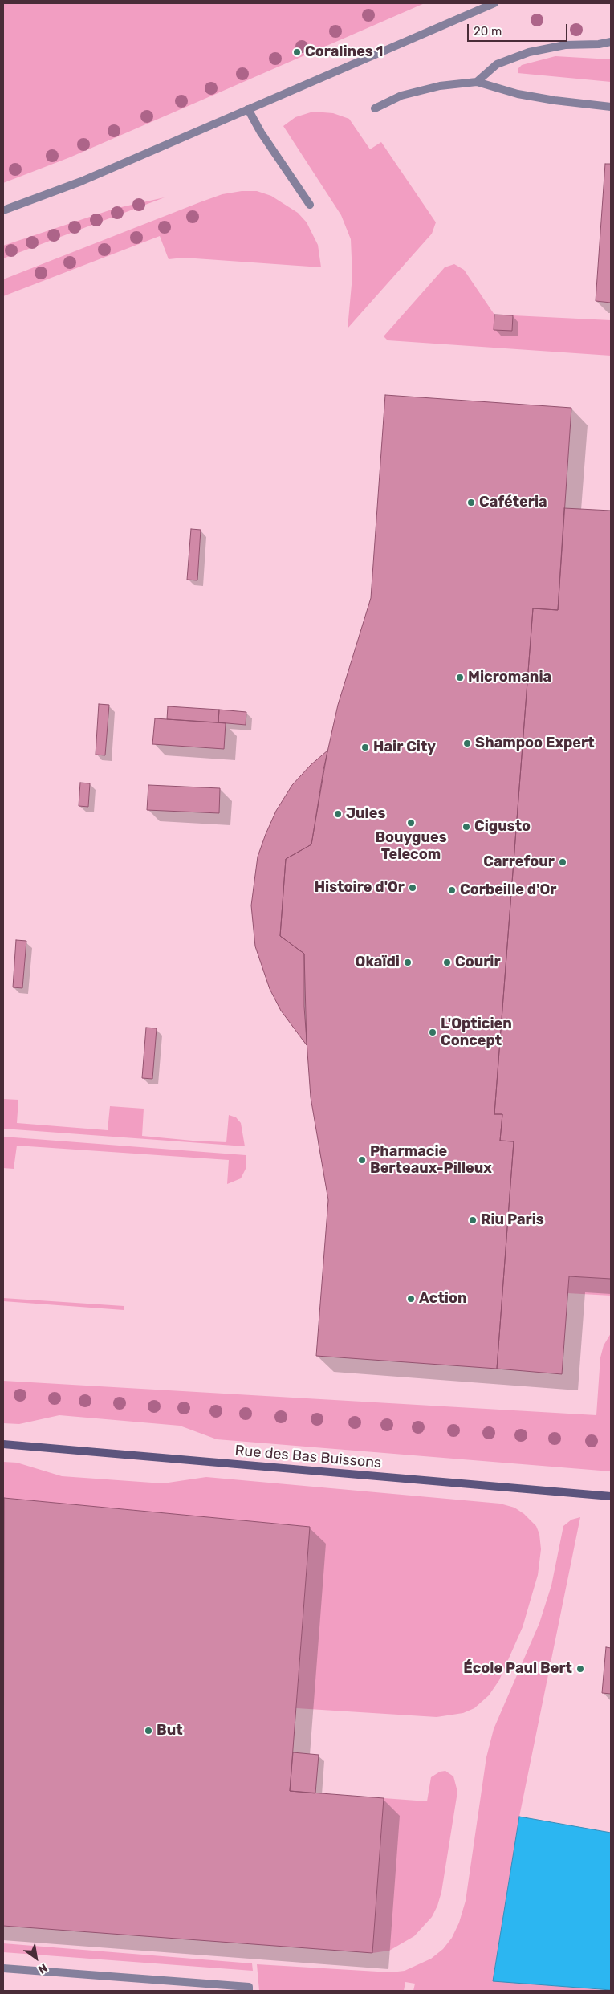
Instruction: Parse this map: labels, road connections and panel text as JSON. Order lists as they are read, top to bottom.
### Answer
{
  "streets": {
    "street": ["Rue des Bas Buissons"]
  },
  "places": [
    "Coralines 1",
    "Caféteria",
    "Micromania",
    "Shampoo Expert",
    "Hair City",
    "Jules",
    "Bouygues Telecom",
    "Cigusto",
    "Carrefour",
    "Histoire d'Or",
    "Corbeille d'Or",
    "Okaïdi",
    "Courir",
    "L'Opticien Concept",
    "Pharmacie Berteaux-Pilleux",
    "Riu Paris",
    "Action",
    "École Paul Bert",
    "But"
  ],
  "scale_bar": "20 m",
  "north": "bottom right"
}
